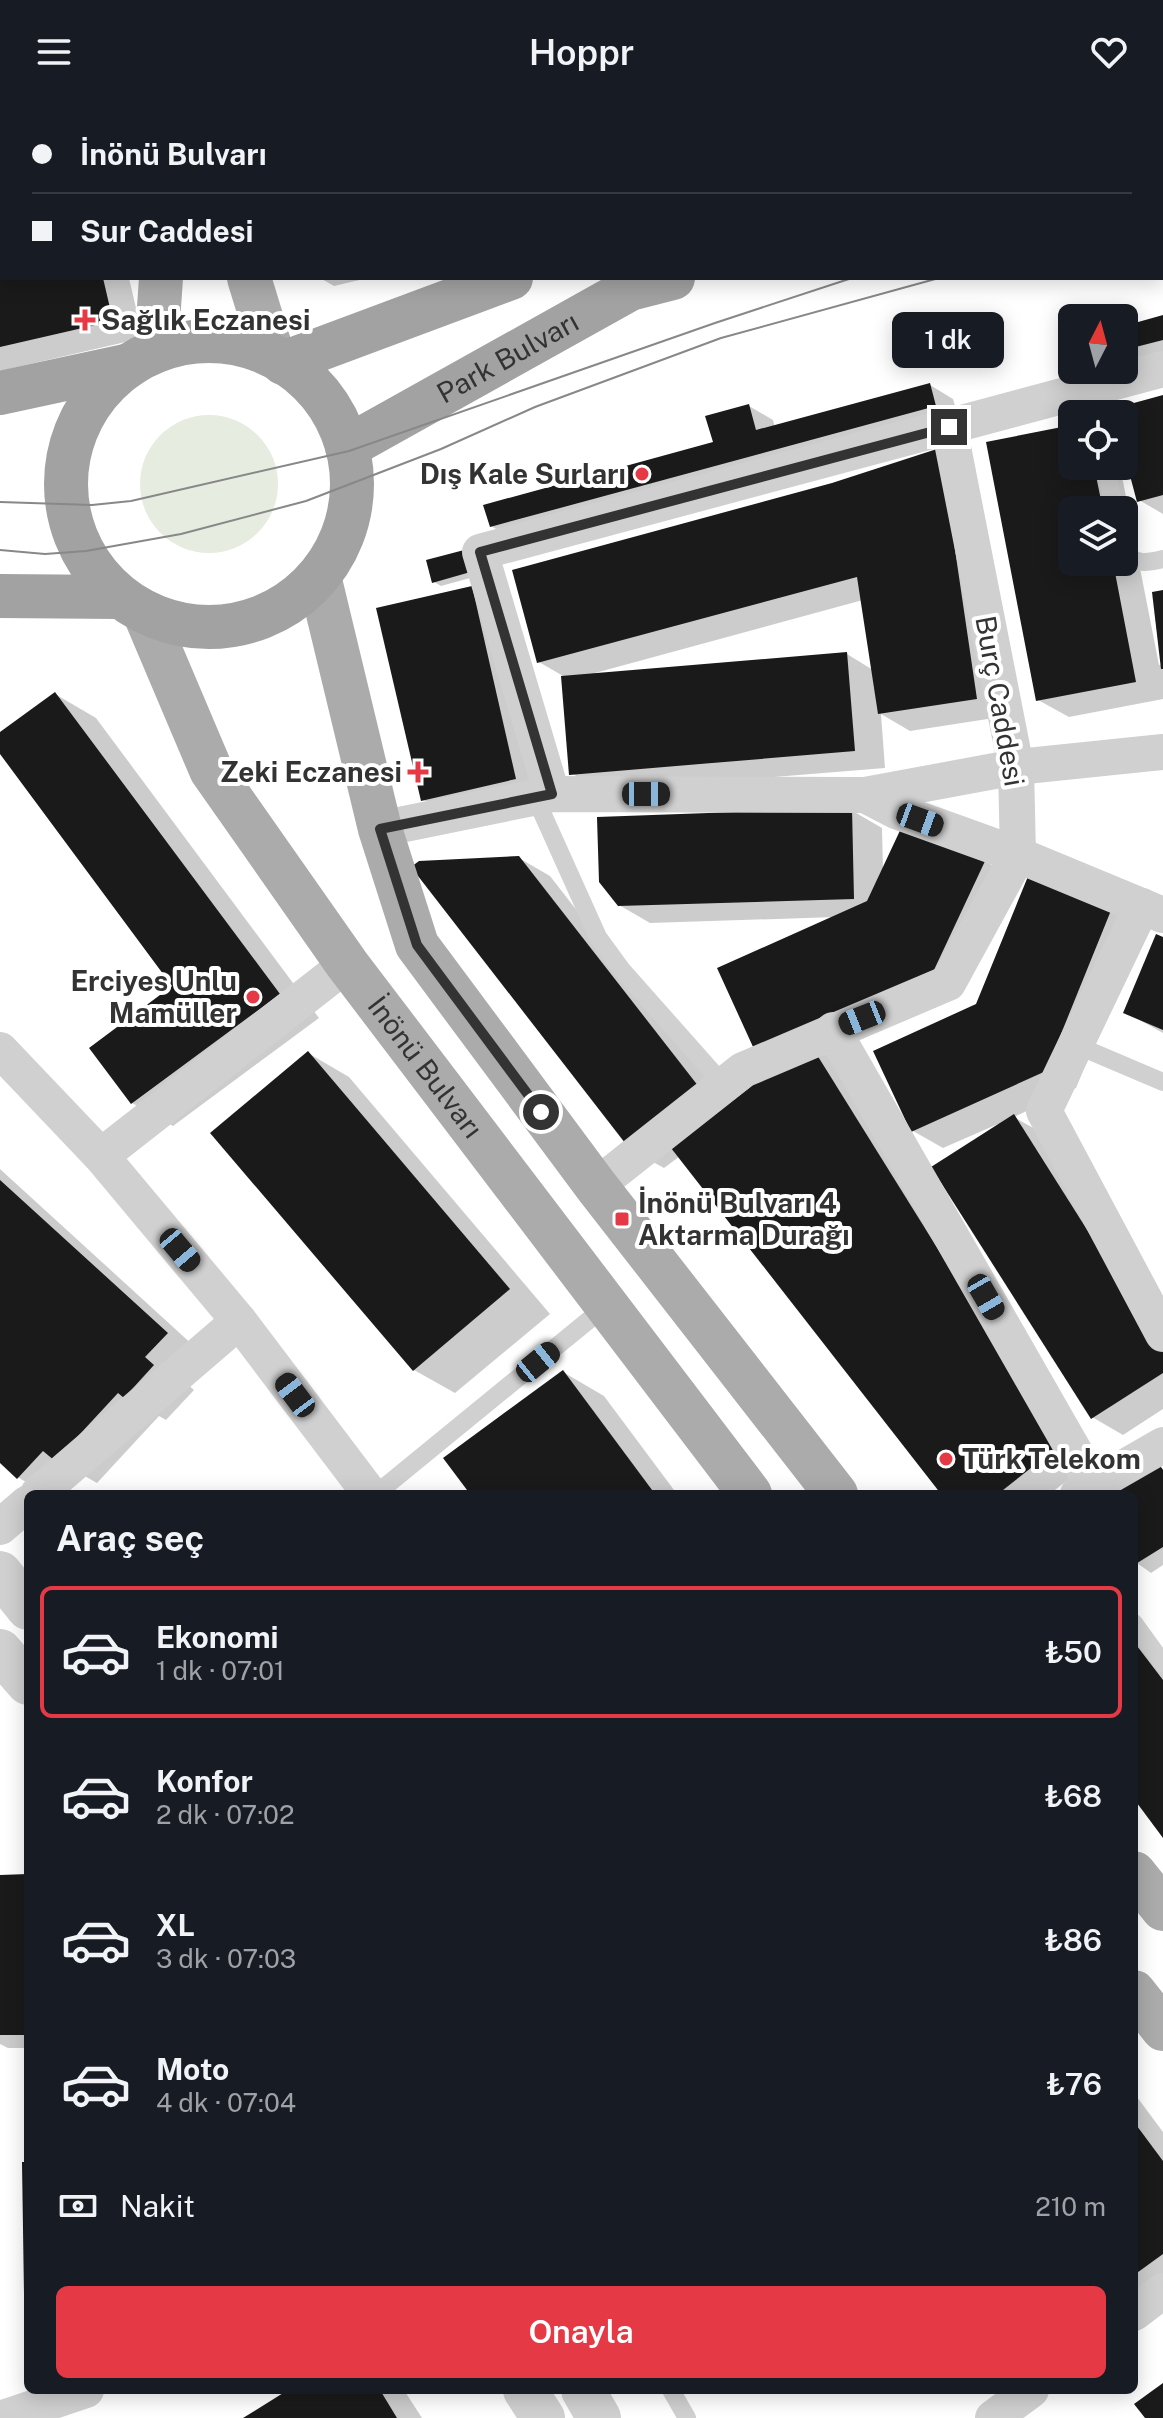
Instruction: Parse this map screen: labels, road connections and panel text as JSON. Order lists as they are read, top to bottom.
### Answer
{
  "streets": {
    "highway": ["Park Bulvarı"],
    "main road": ["İnönü Bulvarı"],
    "street": ["Burç Caddesi"]
  },
  "crossings": [
    ["Park Bulvarı", "İnönü Bulvarı"]
  ],
  "places": {
    "health": ["Sağlık Eczanesi", "Zeki Eczanesi"],
    "other": ["Dış Kale Surları", "Erciyes Unlu Mamüller", "Türk Telekom"],
    "transit": ["İnönü Bulvarı 4 Aktarma Durağı"]
  },
  "north": "top",
  "page": {
    "header": "Hoppr",
    "banner": ["İnönü Bulvarı", "Sur Caddesi"],
    "bubble": "1 dk",
    "heading": "Araç seç",
    "list": [
      {
        "name": "Ekonomi",
        "note": "1 dk · 07:01",
        "value": "₺50"
      },
      {
        "name": "Konfor",
        "note": "2 dk · 07:02",
        "value": "₺68"
      },
      {
        "name": "XL",
        "note": "3 dk · 07:03",
        "value": "₺86"
      },
      {
        "name": "Moto",
        "note": "4 dk · 07:04",
        "value": "₺76"
      }
    ],
    "pay": ["Nakit", "210 m"],
    "buttons": "Onayla"
  }
}
